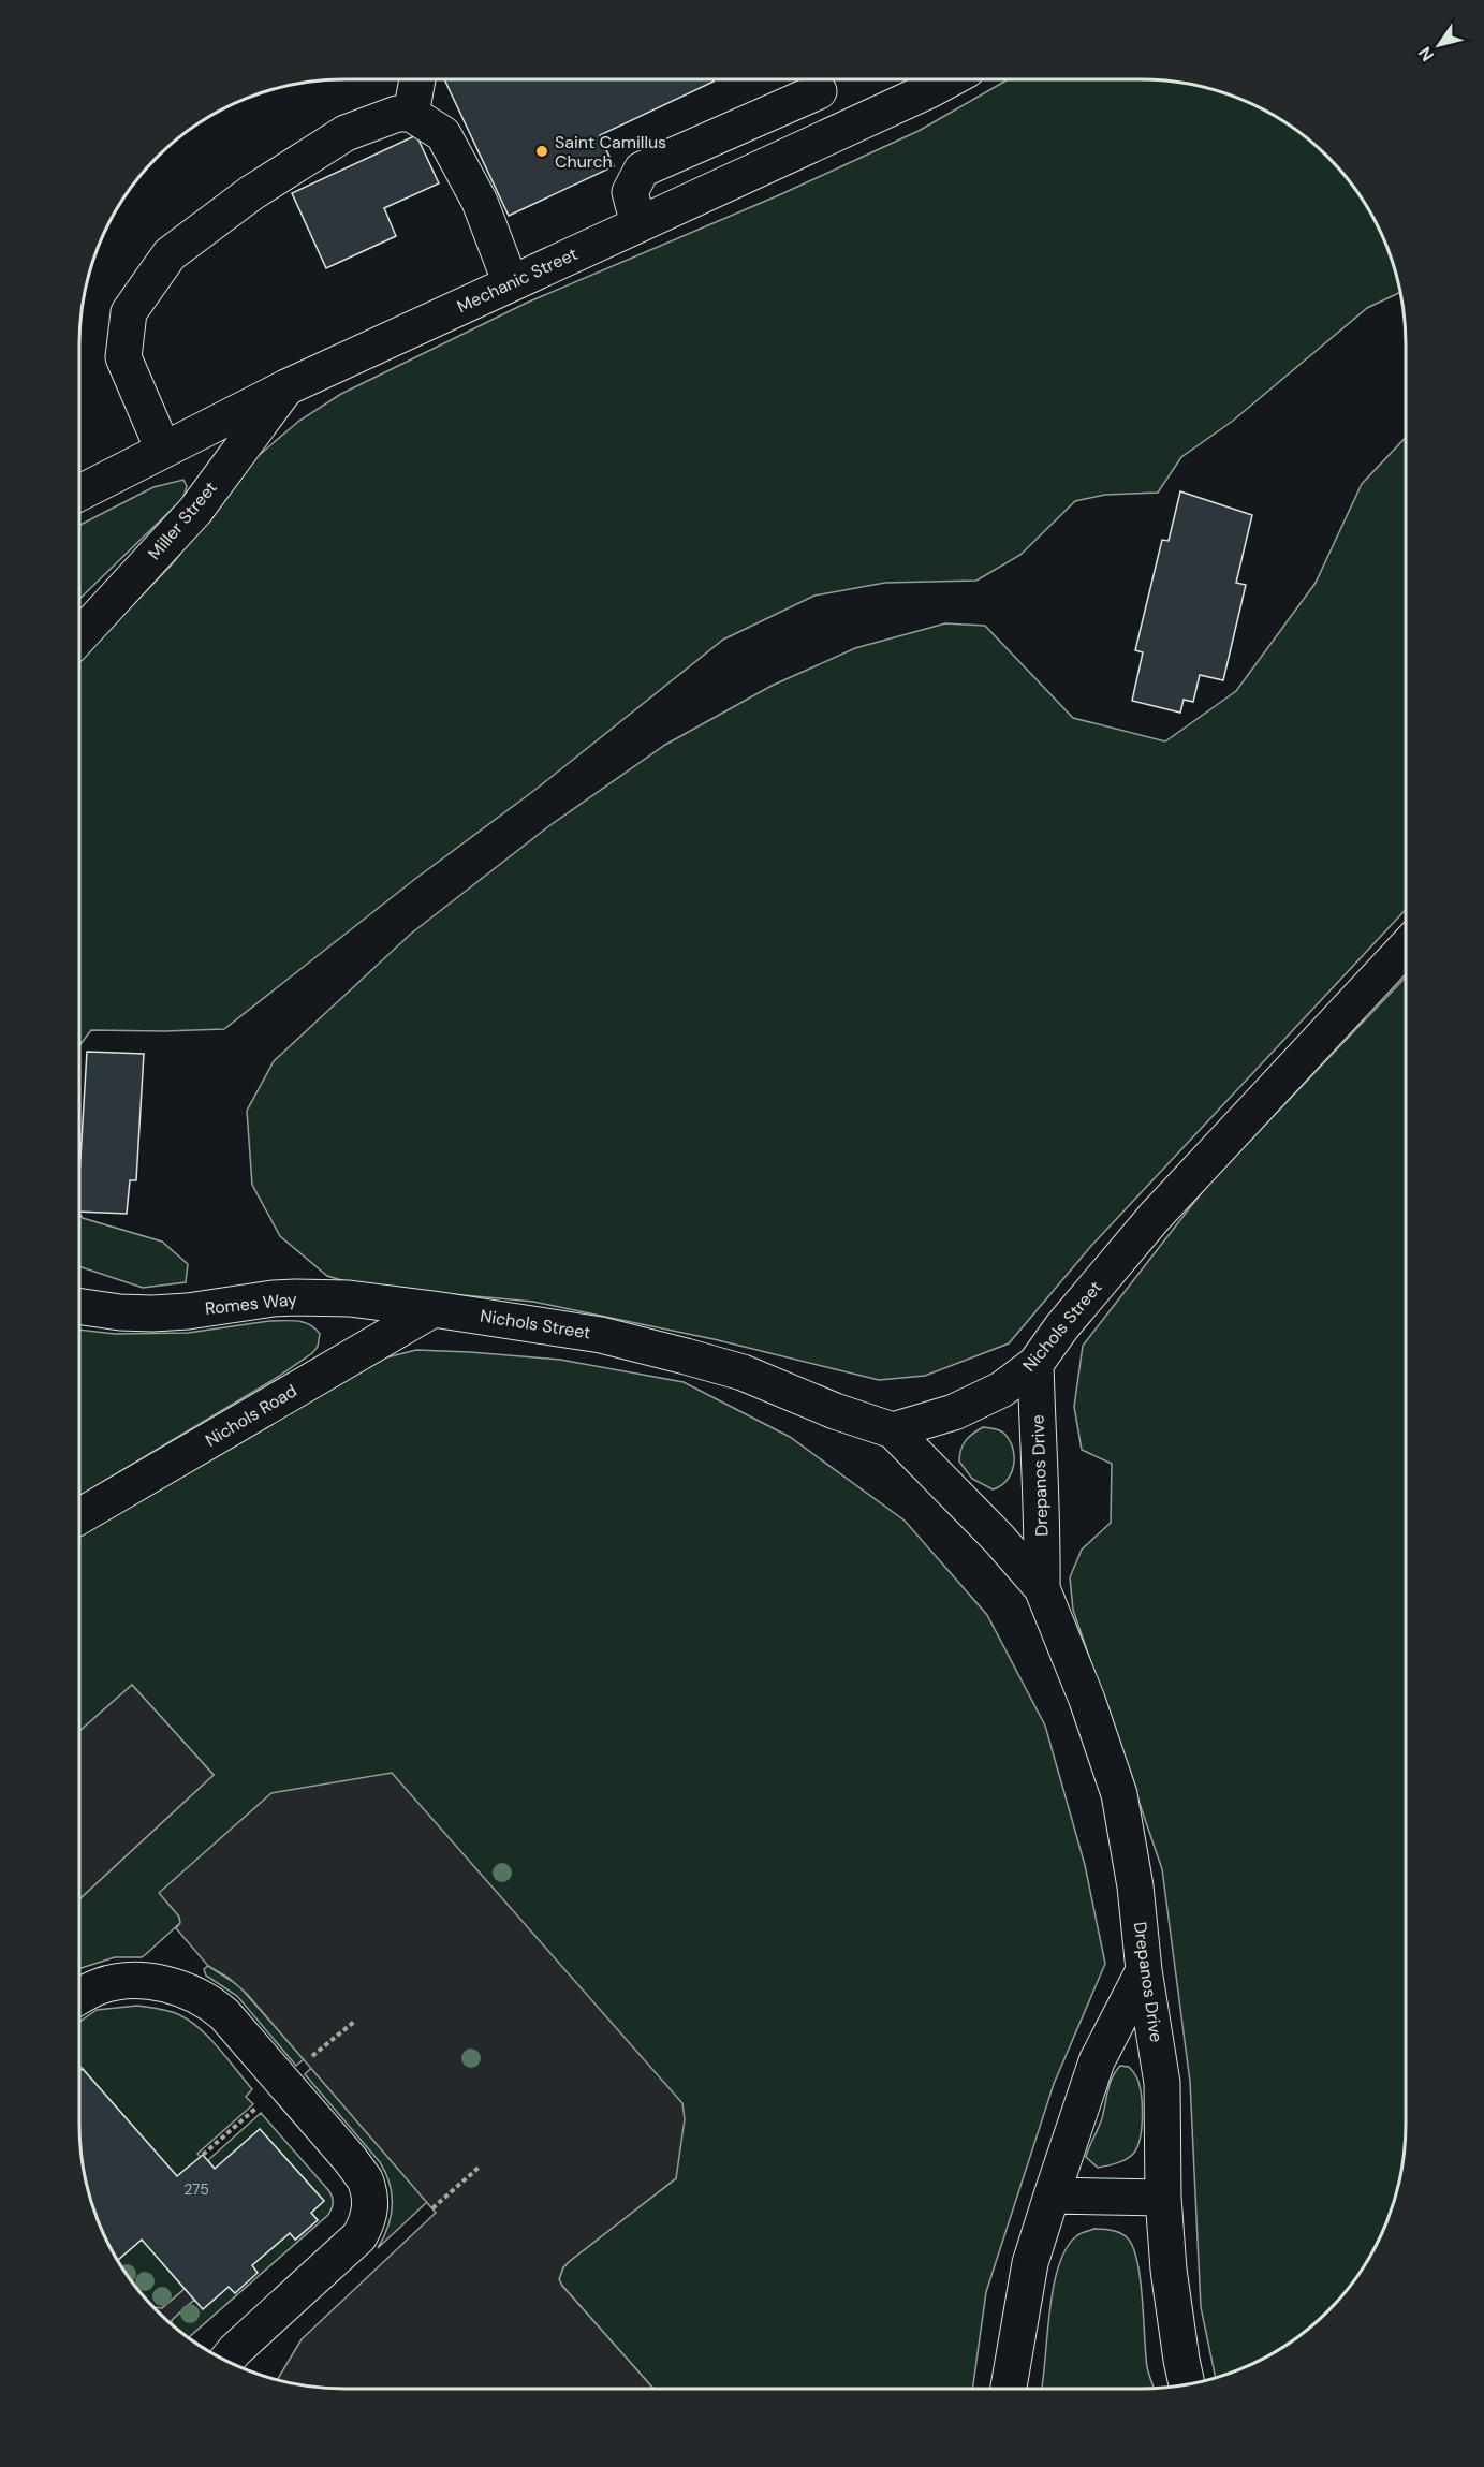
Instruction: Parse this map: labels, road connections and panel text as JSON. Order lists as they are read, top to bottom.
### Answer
{
  "streets": {
    "street": [
      "Mechanic Street",
      "Miller Street",
      "Romes Way",
      "Nichols Street",
      "Nichols Road",
      "Drepanos Drive"
    ]
  },
  "crossings": [
    ["Mechanic Street", "Miller Street"],
    ["Romes Way", "Nichols Street"],
    ["Romes Way", "Nichols Road"],
    ["Nichols Street", "Nichols Road"],
    ["Nichols Street", "Drepanos Drive"]
  ],
  "places": ["Saint Camillus Church"],
  "house_numbers": ["275"],
  "north": "bottom left"
}
